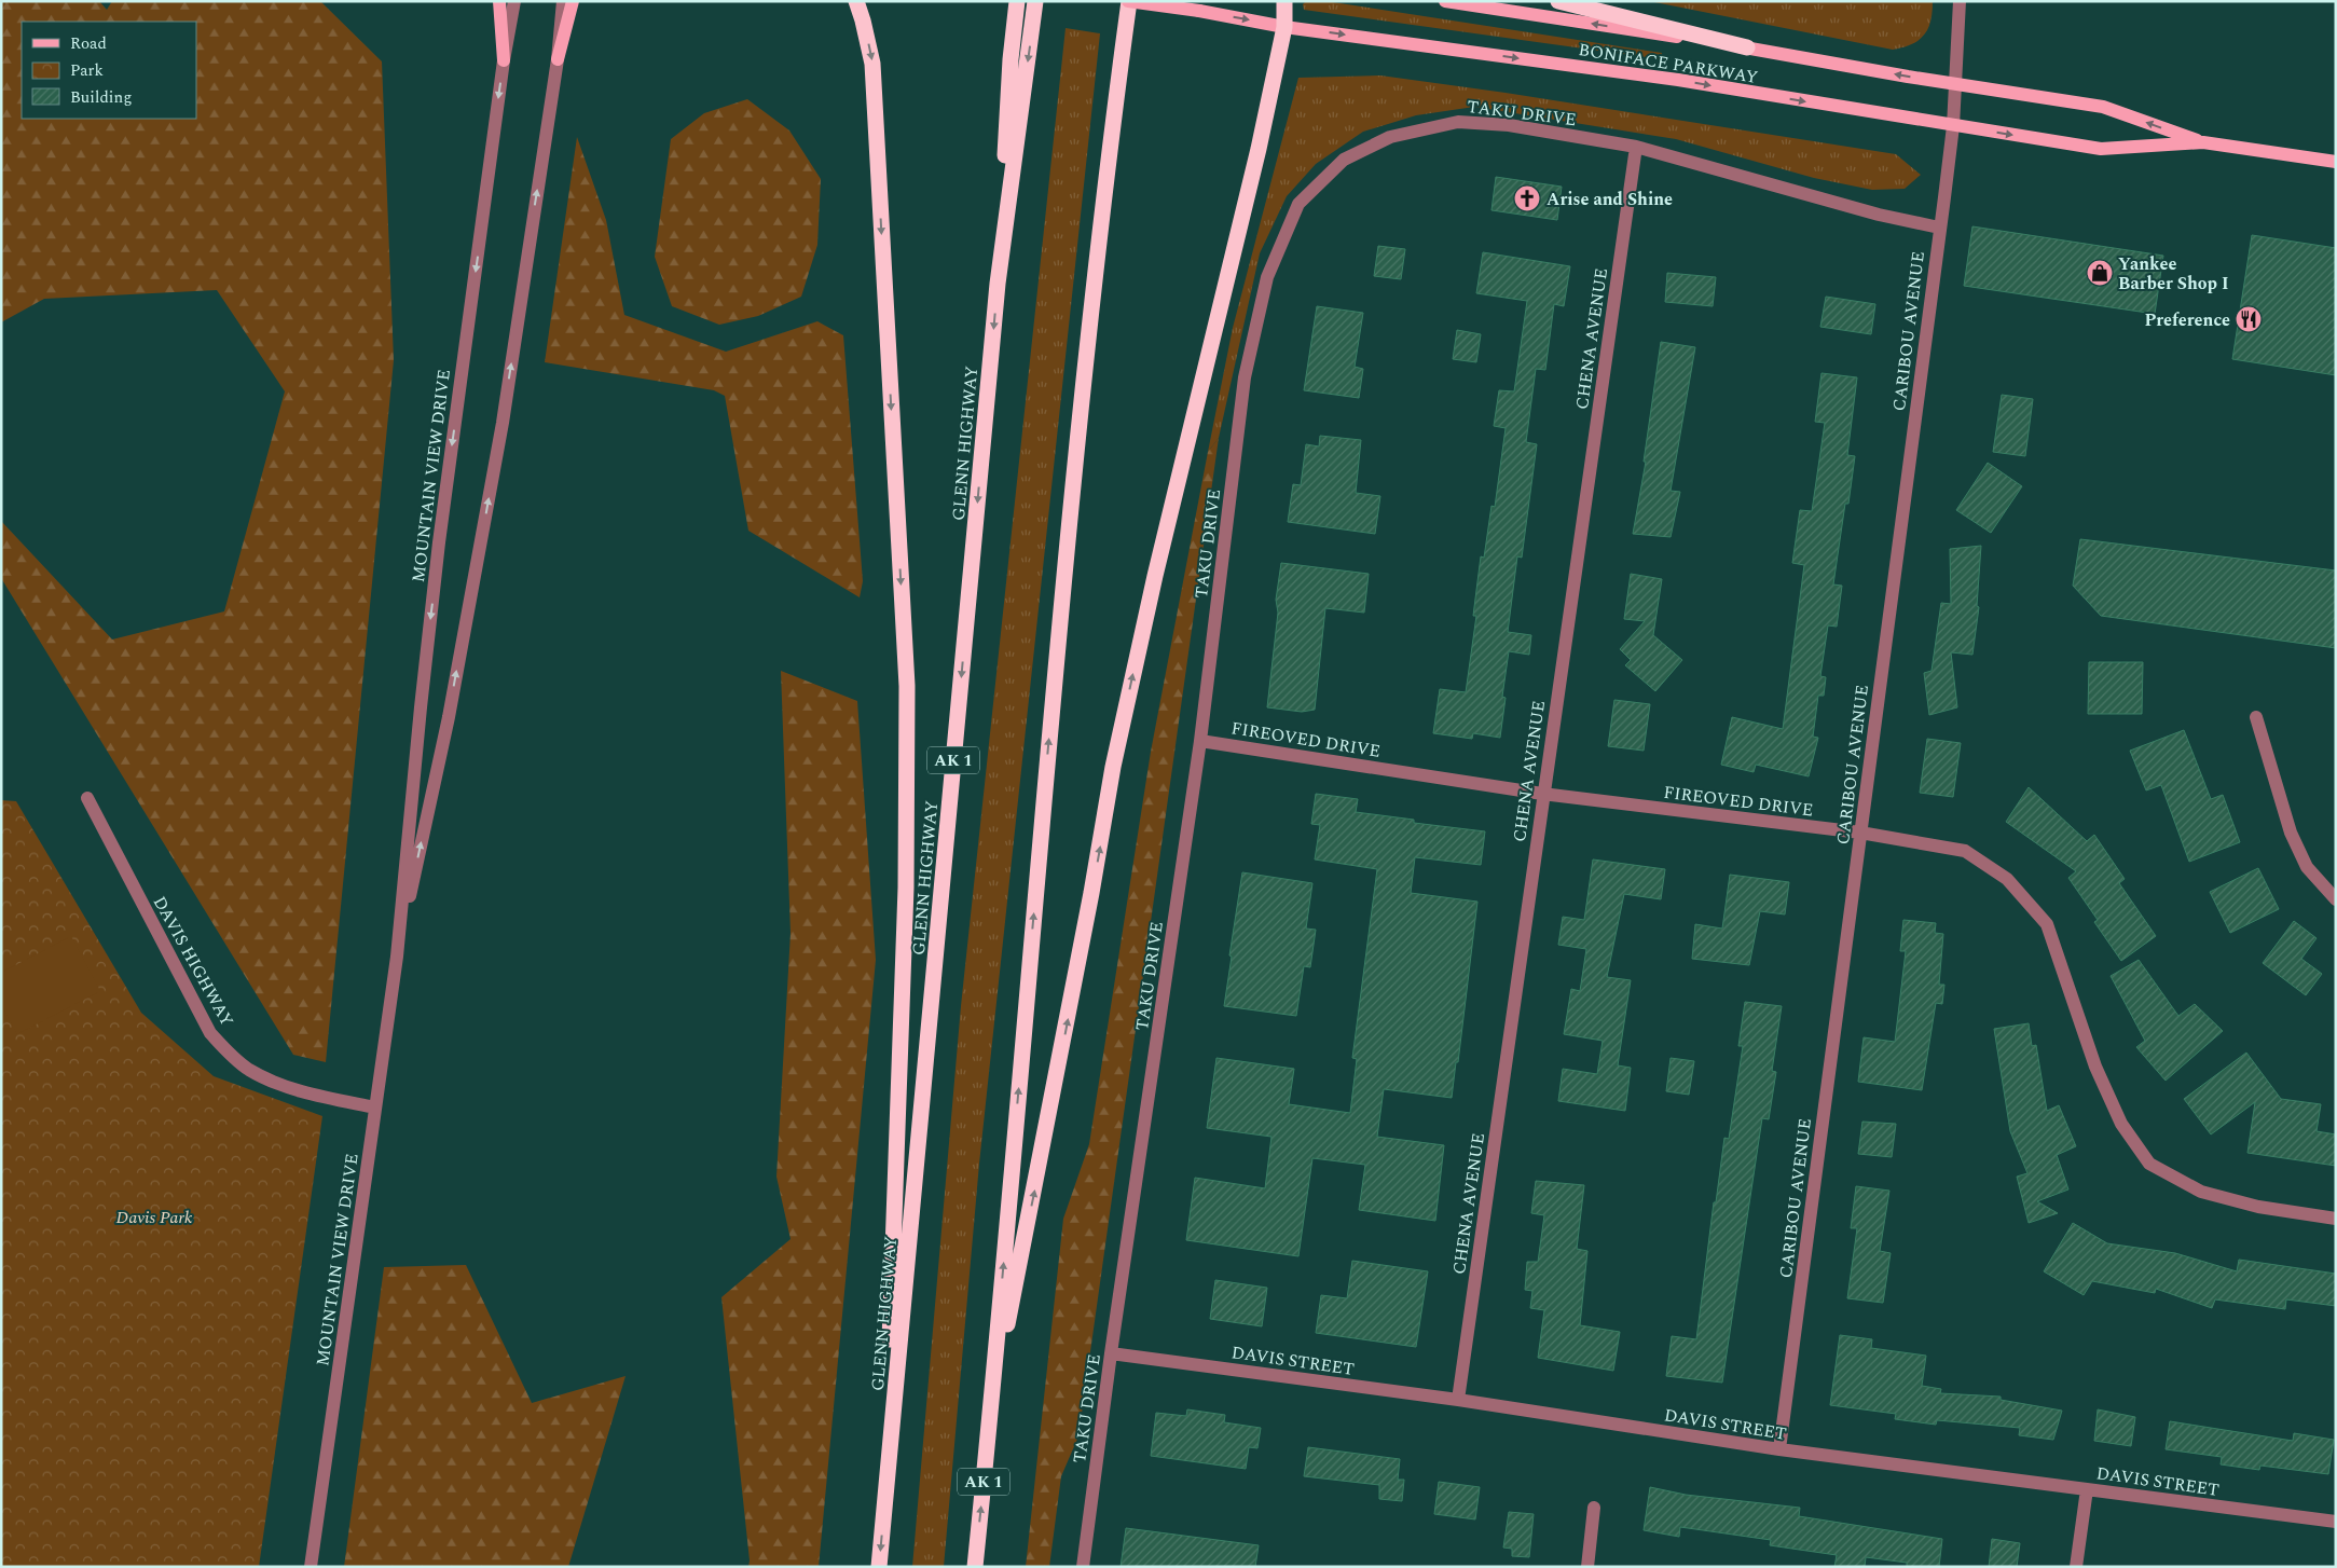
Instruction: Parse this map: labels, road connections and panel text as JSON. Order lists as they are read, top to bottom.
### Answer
{
  "streets": {
    "highway": ["GLENN HIGHWAY", "AK 1"],
    "main road": ["BONIFACE PARKWAY"],
    "street": [
      "TAKU DRIVE",
      "CARIBOU AVENUE",
      "CHENA AVENUE",
      "MOUNTAIN VIEW DRIVE",
      "FIREOVED DRIVE",
      "DAVIS HIGHWAY",
      "DAVIS STREET"
    ]
  },
  "crossings": [
    ["BONIFACE PARKWAY", "CARIBOU AVENUE"],
    ["BONIFACE PARKWAY", "AK 1"],
    ["TAKU DRIVE", "CARIBOU AVENUE"],
    ["TAKU DRIVE", "CHENA AVENUE"],
    ["TAKU DRIVE", "FIREOVED DRIVE"],
    ["TAKU DRIVE", "DAVIS STREET"],
    ["CARIBOU AVENUE", "FIREOVED DRIVE"],
    ["CARIBOU AVENUE", "DAVIS STREET"],
    ["CHENA AVENUE", "FIREOVED DRIVE"],
    ["CHENA AVENUE", "DAVIS STREET"],
    ["MOUNTAIN VIEW DRIVE", "DAVIS HIGHWAY"]
  ],
  "parks": ["Davis Park"],
  "places": {
    "church": ["Arise and Shine"],
    "shop": ["Yankee Barber Shop I"],
    "restaurant": ["Preference"]
  },
  "legend": ["Road", "Park", "Building"]
}
